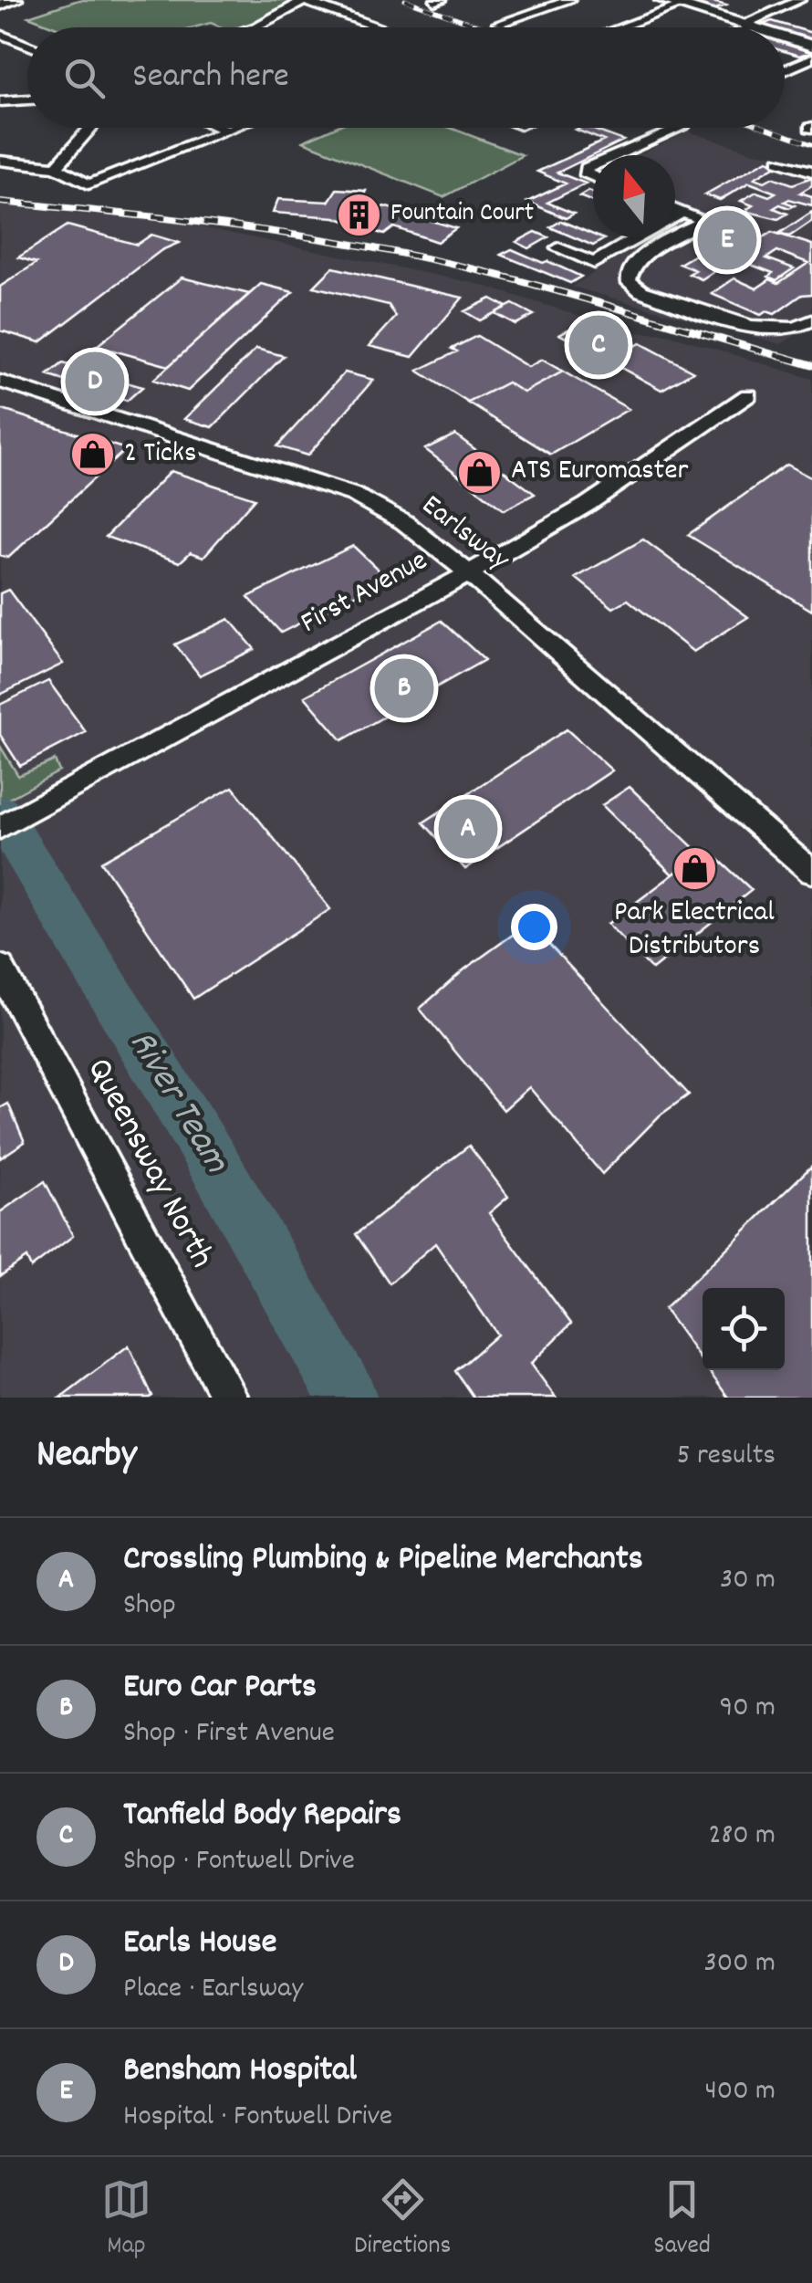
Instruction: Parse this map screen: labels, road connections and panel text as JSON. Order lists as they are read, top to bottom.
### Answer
{
  "streets": {
    "street": ["Earlsway", "First Avenue", "Queensway North"]
  },
  "crossings": [
    ["Earlsway", "First Avenue"]
  ],
  "water": ["River Team"],
  "places": {
    "building": ["Fountain Court"],
    "shop": ["2 Ticks", "ATS Euromaster", "Park Electrical Distributors"]
  },
  "north": "top",
  "page": {
    "search": "Search here",
    "pins": [
      "E",
      "C",
      "D",
      "B",
      "A"
    ],
    "heading": ["Nearby", "5 results"],
    "list": [
      {
        "mark": "A",
        "name": "Crossling Plumbing & Pipeline Merchants",
        "note": "Shop",
        "value": "30 m"
      },
      {
        "mark": "B",
        "name": "Euro Car Parts",
        "note": "Shop · First Avenue",
        "value": "90 m"
      },
      {
        "mark": "C",
        "name": "Tanfield Body Repairs",
        "note": "Shop · Fontwell Drive",
        "value": "280 m"
      },
      {
        "mark": "D",
        "name": "Earls House",
        "note": "Place · Earlsway",
        "value": "300 m"
      },
      {
        "mark": "E",
        "name": "Bensham Hospital",
        "note": "Hospital · Fontwell Drive",
        "value": "400 m"
      }
    ],
    "nav": ["Map", "Directions", "Saved"]
  }
}
